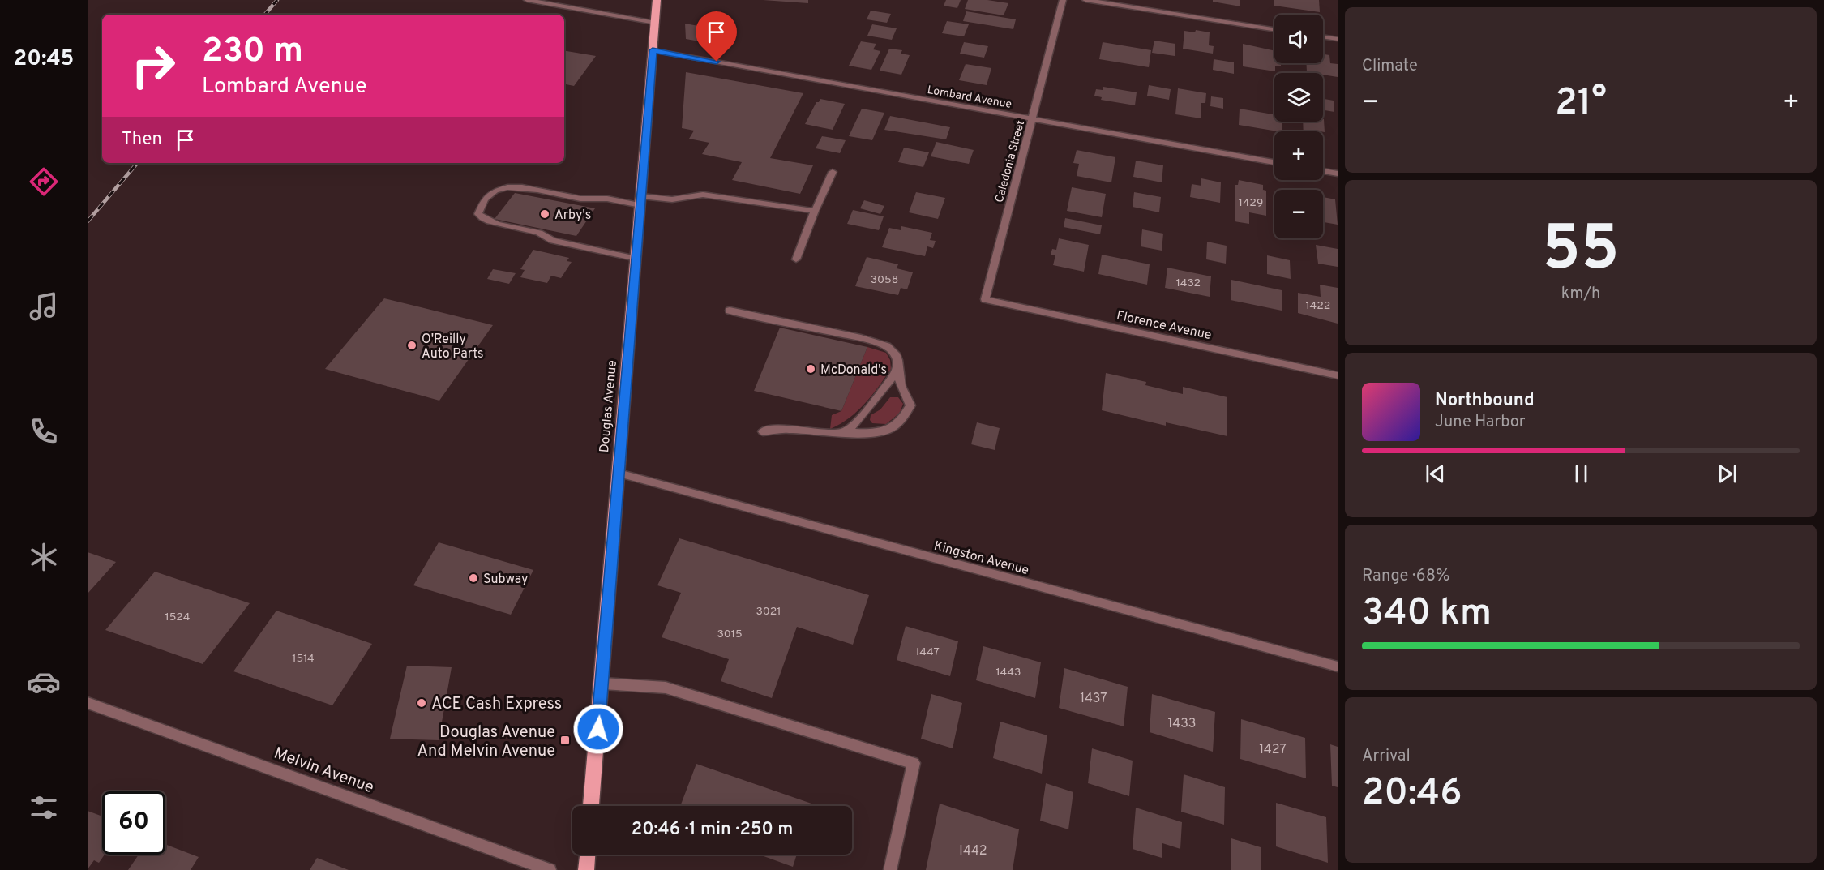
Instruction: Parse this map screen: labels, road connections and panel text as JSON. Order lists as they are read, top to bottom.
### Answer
{
  "streets": {
    "main road": ["Douglas Avenue"],
    "street": [
      "Lombard Avenue",
      "Caledonia Street",
      "Florence Avenue",
      "Kingston Avenue",
      "Melvin Avenue"
    ]
  },
  "crossings": [
    ["Lombard Avenue", "Caledonia Street"],
    ["Lombard Avenue", "Douglas Avenue"],
    ["Caledonia Street", "Florence Avenue"],
    ["Douglas Avenue", "Kingston Avenue"]
  ],
  "places": {
    "other": [
      "Arby's",
      "O'Reilly Auto Parts",
      "McDonald's",
      "Subway",
      "ACE Cash Express"
    ],
    "transit": ["Douglas Avenue And Melvin Avenue"]
  },
  "house_numbers": [
    "1429",
    "3058",
    "1432",
    "1422",
    "3021",
    "1524",
    "3015",
    "1447",
    "1514",
    "1443",
    "1437",
    "1433",
    "1427",
    "1442"
  ],
  "page": {
    "tabs": "20:45",
    "tile": [
      "Climate",
      ["55", "km/h"],
      ["Range · 68%", "340 km"],
      ["Arrival", "20:46"]
    ],
    "map_buttons": ["+", "−"],
    "turn": ["230 m", "Lombard Avenue"],
    "heat": ["−", "21°", "+"],
    "then": "Then",
    "song": ["Northbound", "June Harbor"],
    "limit": "60",
    "trip": "20:46 · 1 min · 250 m"
  }
}
